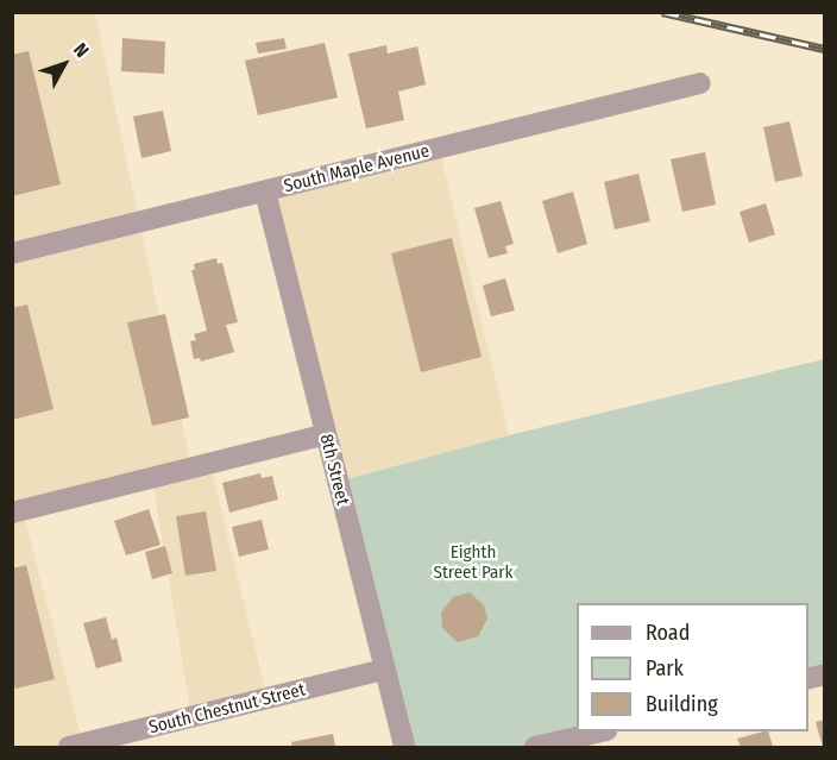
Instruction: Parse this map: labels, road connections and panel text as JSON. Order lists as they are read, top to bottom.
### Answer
{
  "streets": {
    "street": ["South Maple Avenue", "8th Street", "South Chestnut Street"]
  },
  "crossings": [
    ["South Maple Avenue", "8th Street"],
    ["8th Street", "South Chestnut Street"]
  ],
  "parks": ["Eighth Street Park"],
  "legend": ["Road", "Park", "Building"],
  "north": "top right"
}
